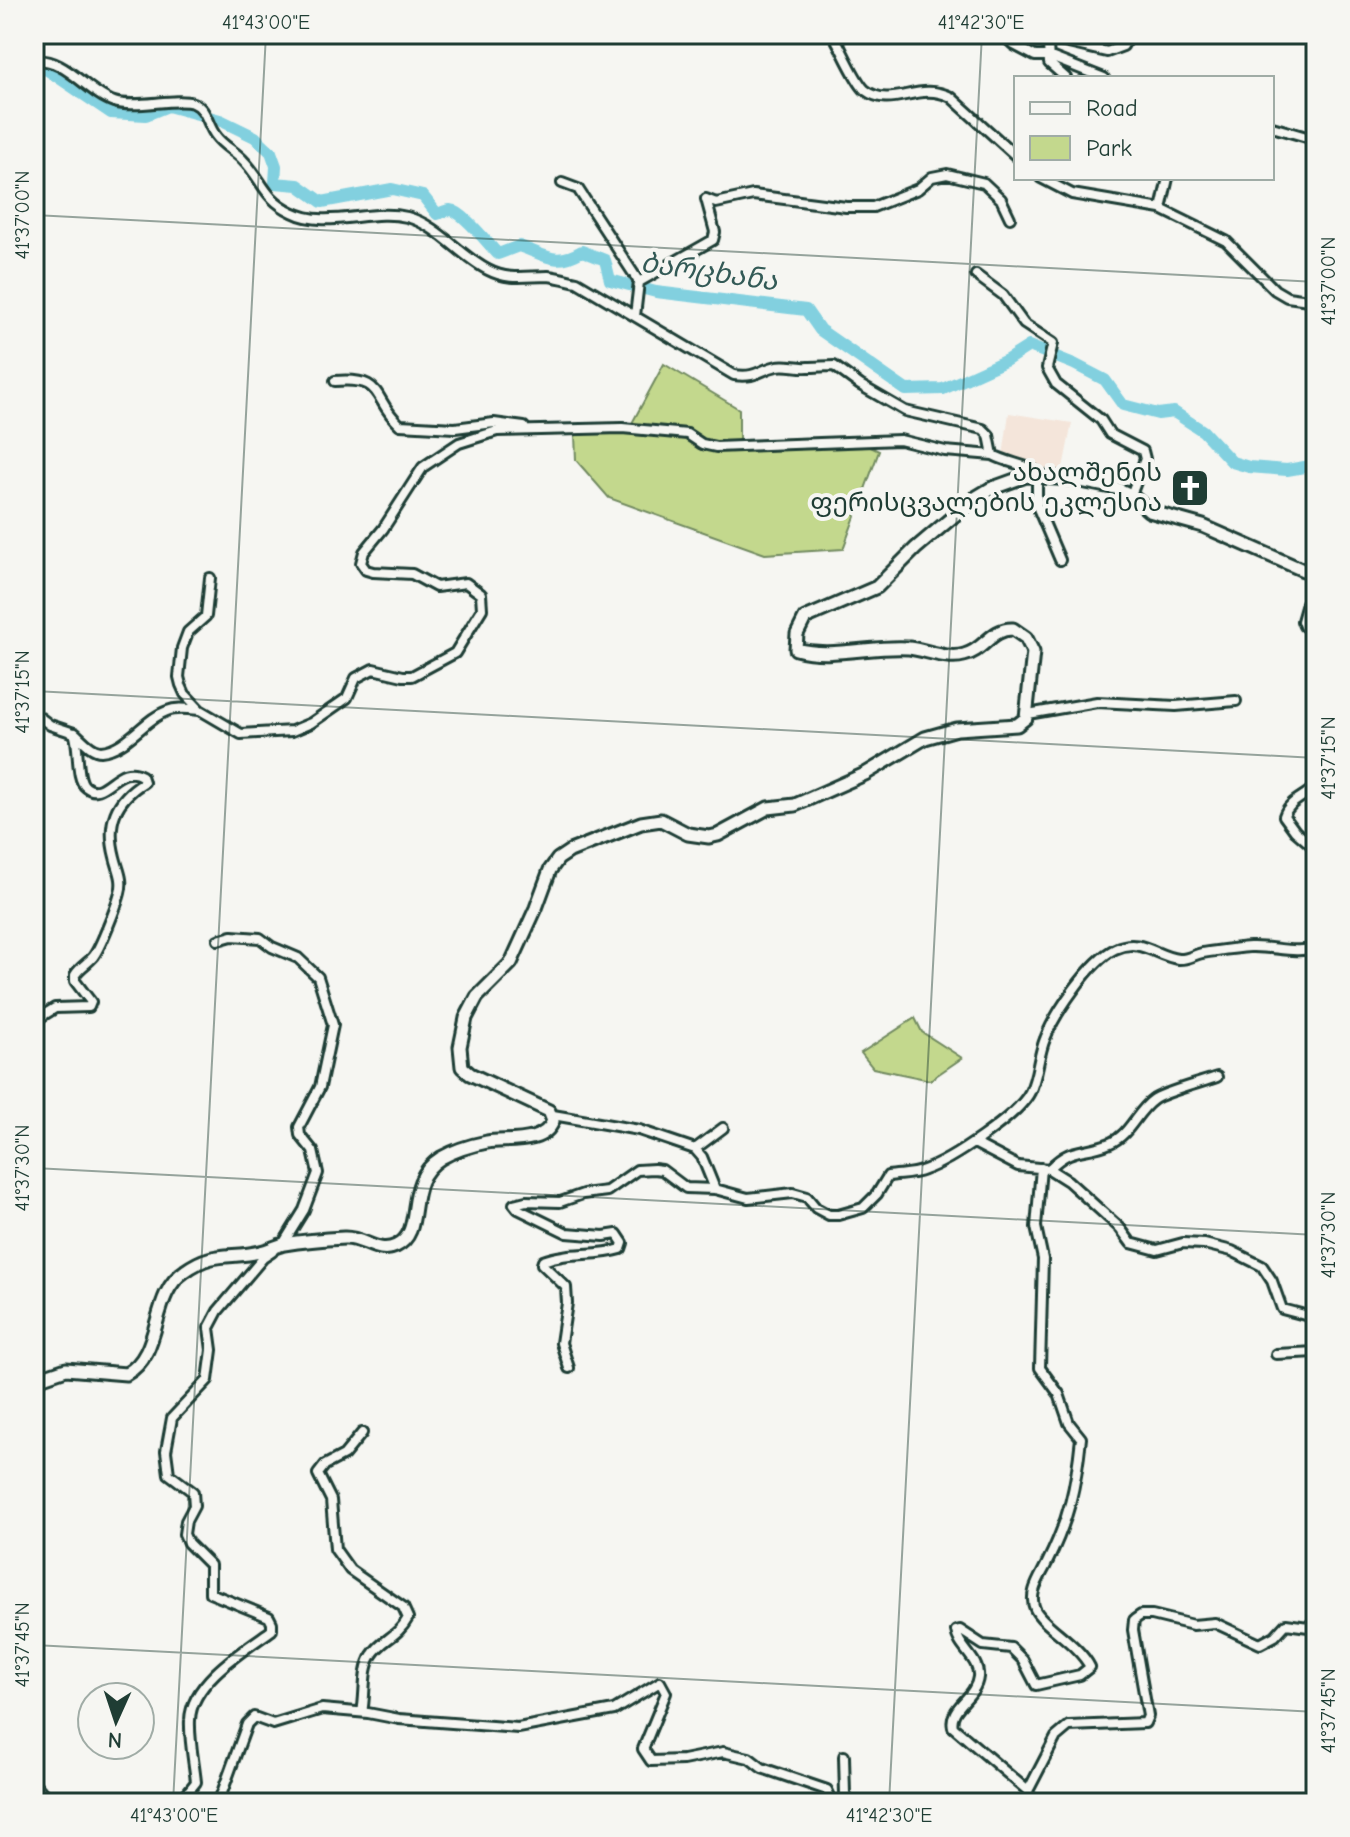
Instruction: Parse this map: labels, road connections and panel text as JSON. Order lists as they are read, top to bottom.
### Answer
{
  "water": ["ბარცხანა"],
  "places": {
    "church": ["ახალშენის ფერისცვალების ეკლესია"]
  },
  "legend": ["Road", "Park"],
  "north": "bottom",
  "coordinates": [
    "41°43'00\"E",
    "41°42'30\"E",
    "41°37'00\"N",
    "41°37'15\"N",
    "41°37'30\"N",
    "41°37'45\"N"
  ]
}
